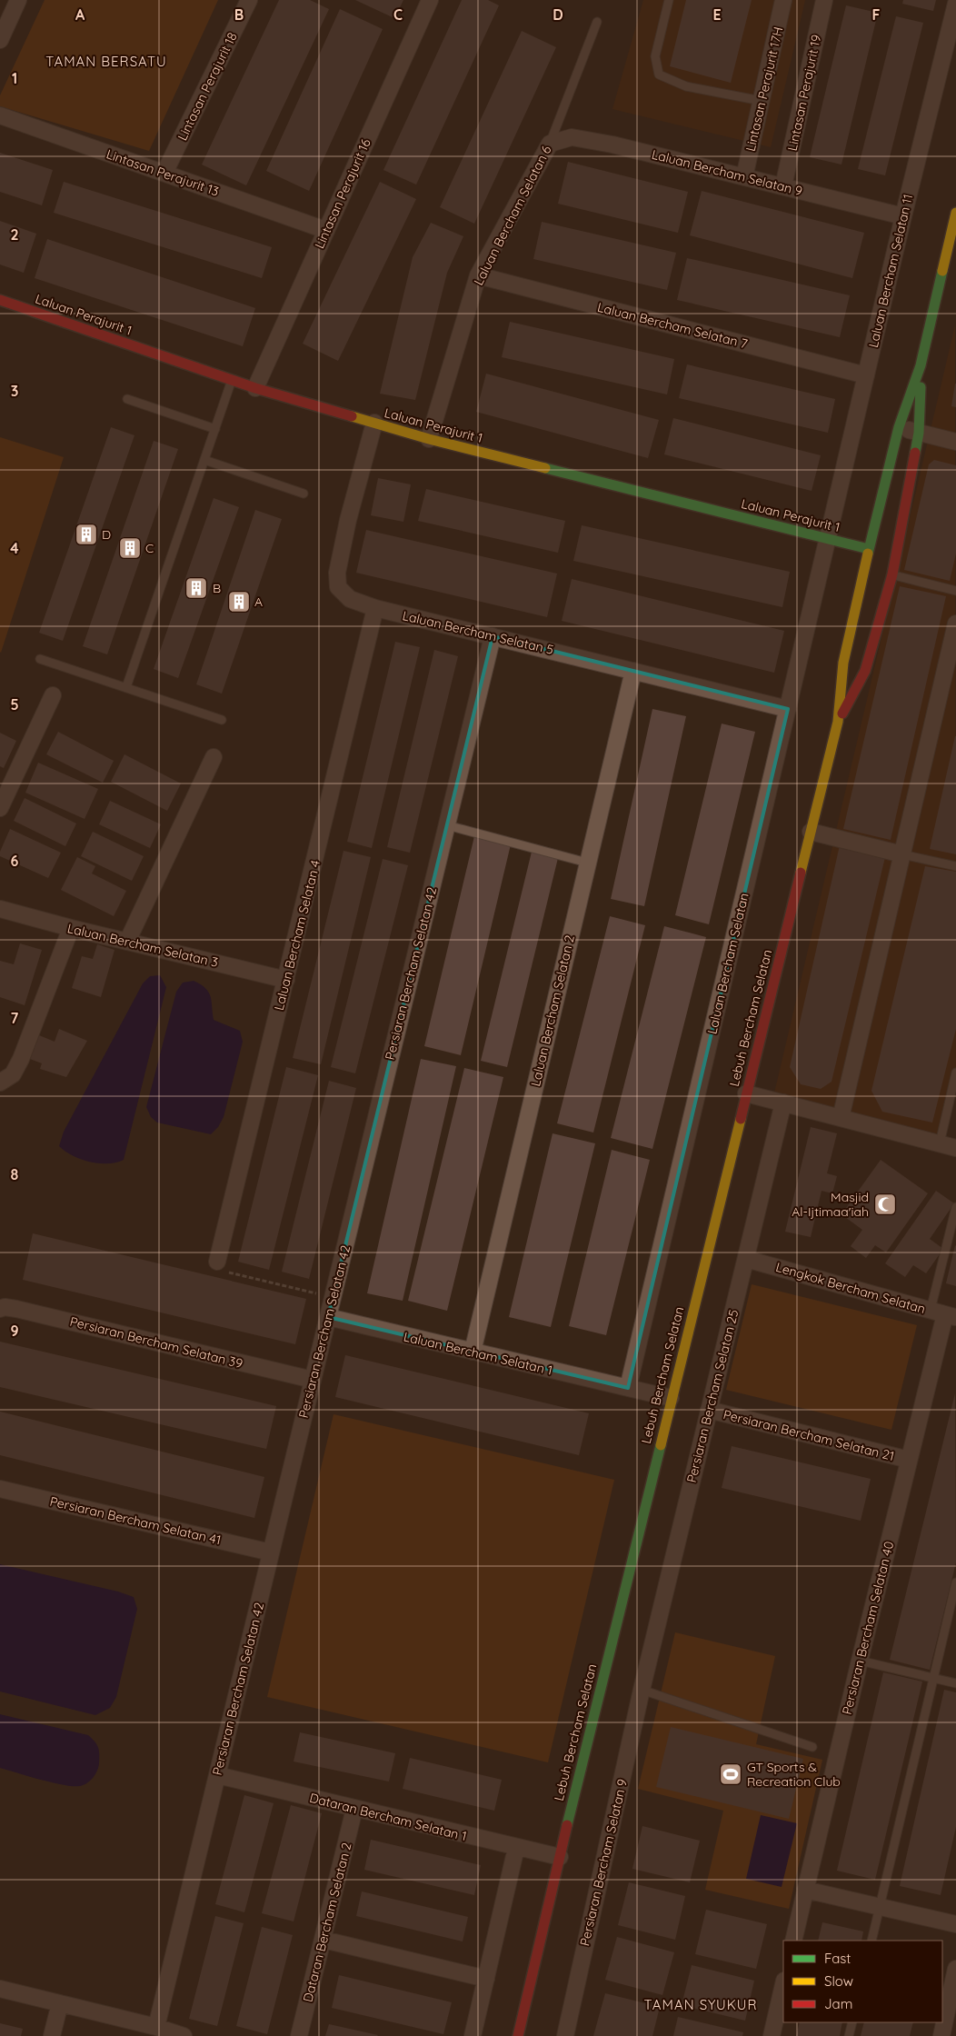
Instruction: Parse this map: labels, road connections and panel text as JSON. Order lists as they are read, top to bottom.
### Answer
{
  "streets": {
    "street": [
      "Lintasan Perajurit 18",
      "Lintasan Perajurit 17H",
      "Lintasan Perajurit 19",
      "Lintasan Perajurit 13",
      "Laluan Bercham Selatan 9",
      "Lintasan Perajurit 16",
      "Laluan Bercham Selatan 6",
      "Laluan Bercham Selatan 11",
      "Laluan Perajurit 1",
      "Laluan Bercham Selatan 7",
      "Laluan Bercham Selatan 5",
      "Laluan Bercham Selatan 4",
      "Laluan Bercham Selatan 3",
      "Laluan Bercham Selatan",
      "Persiaran Bercham Selatan 42",
      "Laluan Bercham Selatan 2",
      "Lebuh Bercham Selatan",
      "Lengkok Bercham Selatan",
      "Persiaran Bercham Selatan 39",
      "Laluan Bercham Selatan 1",
      "Persiaran Bercham Selatan 25",
      "Persiaran Bercham Selatan 21",
      "Persiaran Bercham Selatan 41",
      "Persiaran Bercham Selatan 40",
      "Dataran Bercham Selatan 1",
      "Persiaran Bercham Selatan 9",
      "Dataran Bercham Selatan 2"
    ]
  },
  "crossings": [
    ["Lintasan Perajurit 18", "Lintasan Perajurit 13"],
    ["Lintasan Perajurit 17H", "Laluan Bercham Selatan 9"],
    ["Lintasan Perajurit 19", "Laluan Bercham Selatan 9"],
    ["Lintasan Perajurit 13", "Lintasan Perajurit 16"],
    ["Laluan Bercham Selatan 9", "Laluan Bercham Selatan 6"],
    ["Laluan Bercham Selatan 9", "Laluan Bercham Selatan 11"],
    ["Lintasan Perajurit 16", "Laluan Perajurit 1"],
    ["Laluan Bercham Selatan 6", "Laluan Perajurit 1"],
    ["Laluan Bercham Selatan 6", "Laluan Bercham Selatan 7"],
    ["Laluan Bercham Selatan 11", "Laluan Perajurit 1"],
    ["Laluan Bercham Selatan 11", "Laluan Bercham Selatan 7"],
    ["Laluan Bercham Selatan 11", "Laluan Bercham Selatan"],
    ["Laluan Perajurit 1", "Laluan Bercham Selatan 5"],
    ["Laluan Perajurit 1", "Laluan Bercham Selatan"],
    ["Laluan Bercham Selatan 5", "Laluan Bercham Selatan 4"],
    ["Laluan Bercham Selatan 5", "Laluan Bercham Selatan"],
    ["Laluan Bercham Selatan 5", "Persiaran Bercham Selatan 42"],
    ["Laluan Bercham Selatan 5", "Laluan Bercham Selatan 2"],
    ["Laluan Bercham Selatan 4", "Laluan Bercham Selatan 3"],
    ["Laluan Bercham Selatan", "Laluan Bercham Selatan 1"],
    ["Persiaran Bercham Selatan 42", "Persiaran Bercham Selatan 39"],
    ["Persiaran Bercham Selatan 42", "Laluan Bercham Selatan 1"],
    ["Persiaran Bercham Selatan 42", "Persiaran Bercham Selatan 41"],
    ["Persiaran Bercham Selatan 42", "Dataran Bercham Selatan 1"],
    ["Laluan Bercham Selatan 2", "Laluan Bercham Selatan 1"],
    ["Lebuh Bercham Selatan", "Laluan Bercham Selatan 1"],
    ["Lebuh Bercham Selatan", "Dataran Bercham Selatan 1"],
    ["Lengkok Bercham Selatan", "Persiaran Bercham Selatan 25"],
    ["Lengkok Bercham Selatan", "Persiaran Bercham Selatan 40"],
    ["Persiaran Bercham Selatan 25", "Persiaran Bercham Selatan 21"],
    ["Persiaran Bercham Selatan 25", "Persiaran Bercham Selatan 9"],
    ["Persiaran Bercham Selatan 21", "Persiaran Bercham Selatan 40"],
    ["Dataran Bercham Selatan 1", "Dataran Bercham Selatan 2"]
  ],
  "districts": ["TAMAN BERSATU", "TAMAN SYUKUR"],
  "places": {
    "building": [
      "D",
      "C",
      "B",
      "A"
    ],
    "mosque": ["Masjid Al-Ijtimaa'iah"],
    "sports": ["GT Sports & Recreation Club"]
  },
  "legend": ["Fast", "Slow", "Jam"],
  "grid": {
    "columns": [
      "A",
      "B",
      "C",
      "D",
      "E",
      "F"
    ],
    "rows": [
      "1",
      "2",
      "3",
      "4",
      "5",
      "6",
      "7",
      "8",
      "9"
    ]
  }
}
